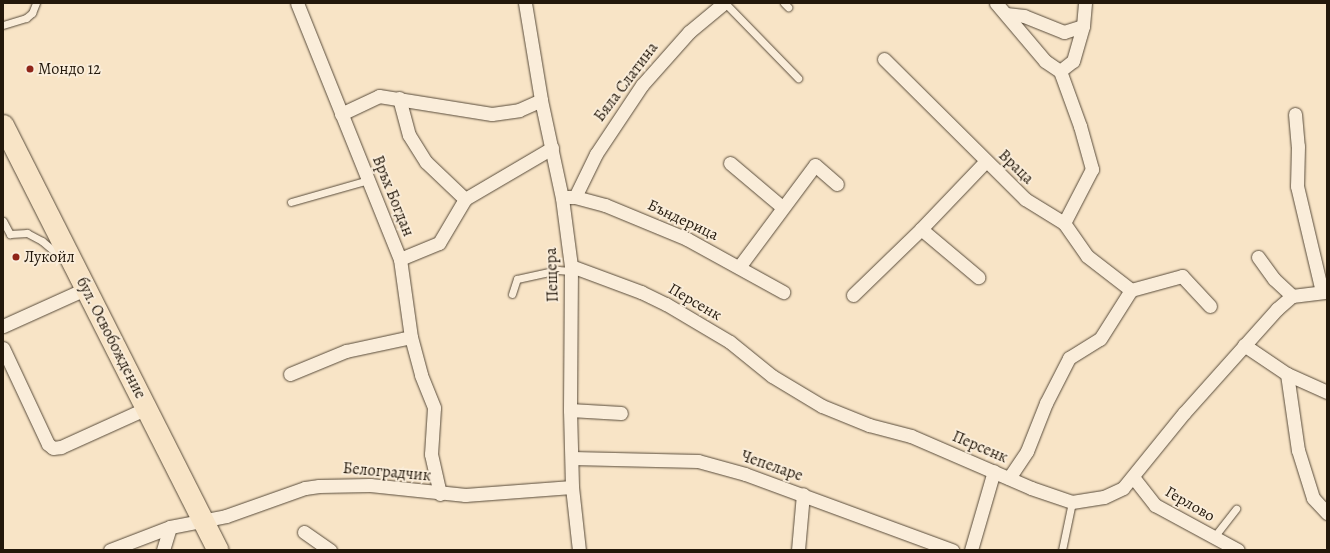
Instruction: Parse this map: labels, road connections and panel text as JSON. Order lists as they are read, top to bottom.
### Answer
{
  "streets": {
    "main road": ["бул. Освобождение"],
    "street": [
      "Бяла Слатина",
      "Враца",
      "Връх Богдан",
      "Бъндерица",
      "Пещера",
      "Персенк",
      "Чепеларе",
      "Белоградчик",
      "Герлово"
    ]
  },
  "crossings": [
    ["Бяла Слатина", "Бъндерица"],
    ["Бяла Слатина", "Пещера"],
    ["Връх Богдан", "Белоградчик"],
    ["Бъндерица", "Пещера"],
    ["Пещера", "Персенк"],
    ["Пещера", "Чепеларе"],
    ["Пещера", "Белоградчик"],
    ["Персенк", "Герлово"],
    ["бул. Освобождение", "Белоградчик"]
  ],
  "places": ["Мондо 12", "Лукойл"]
}
